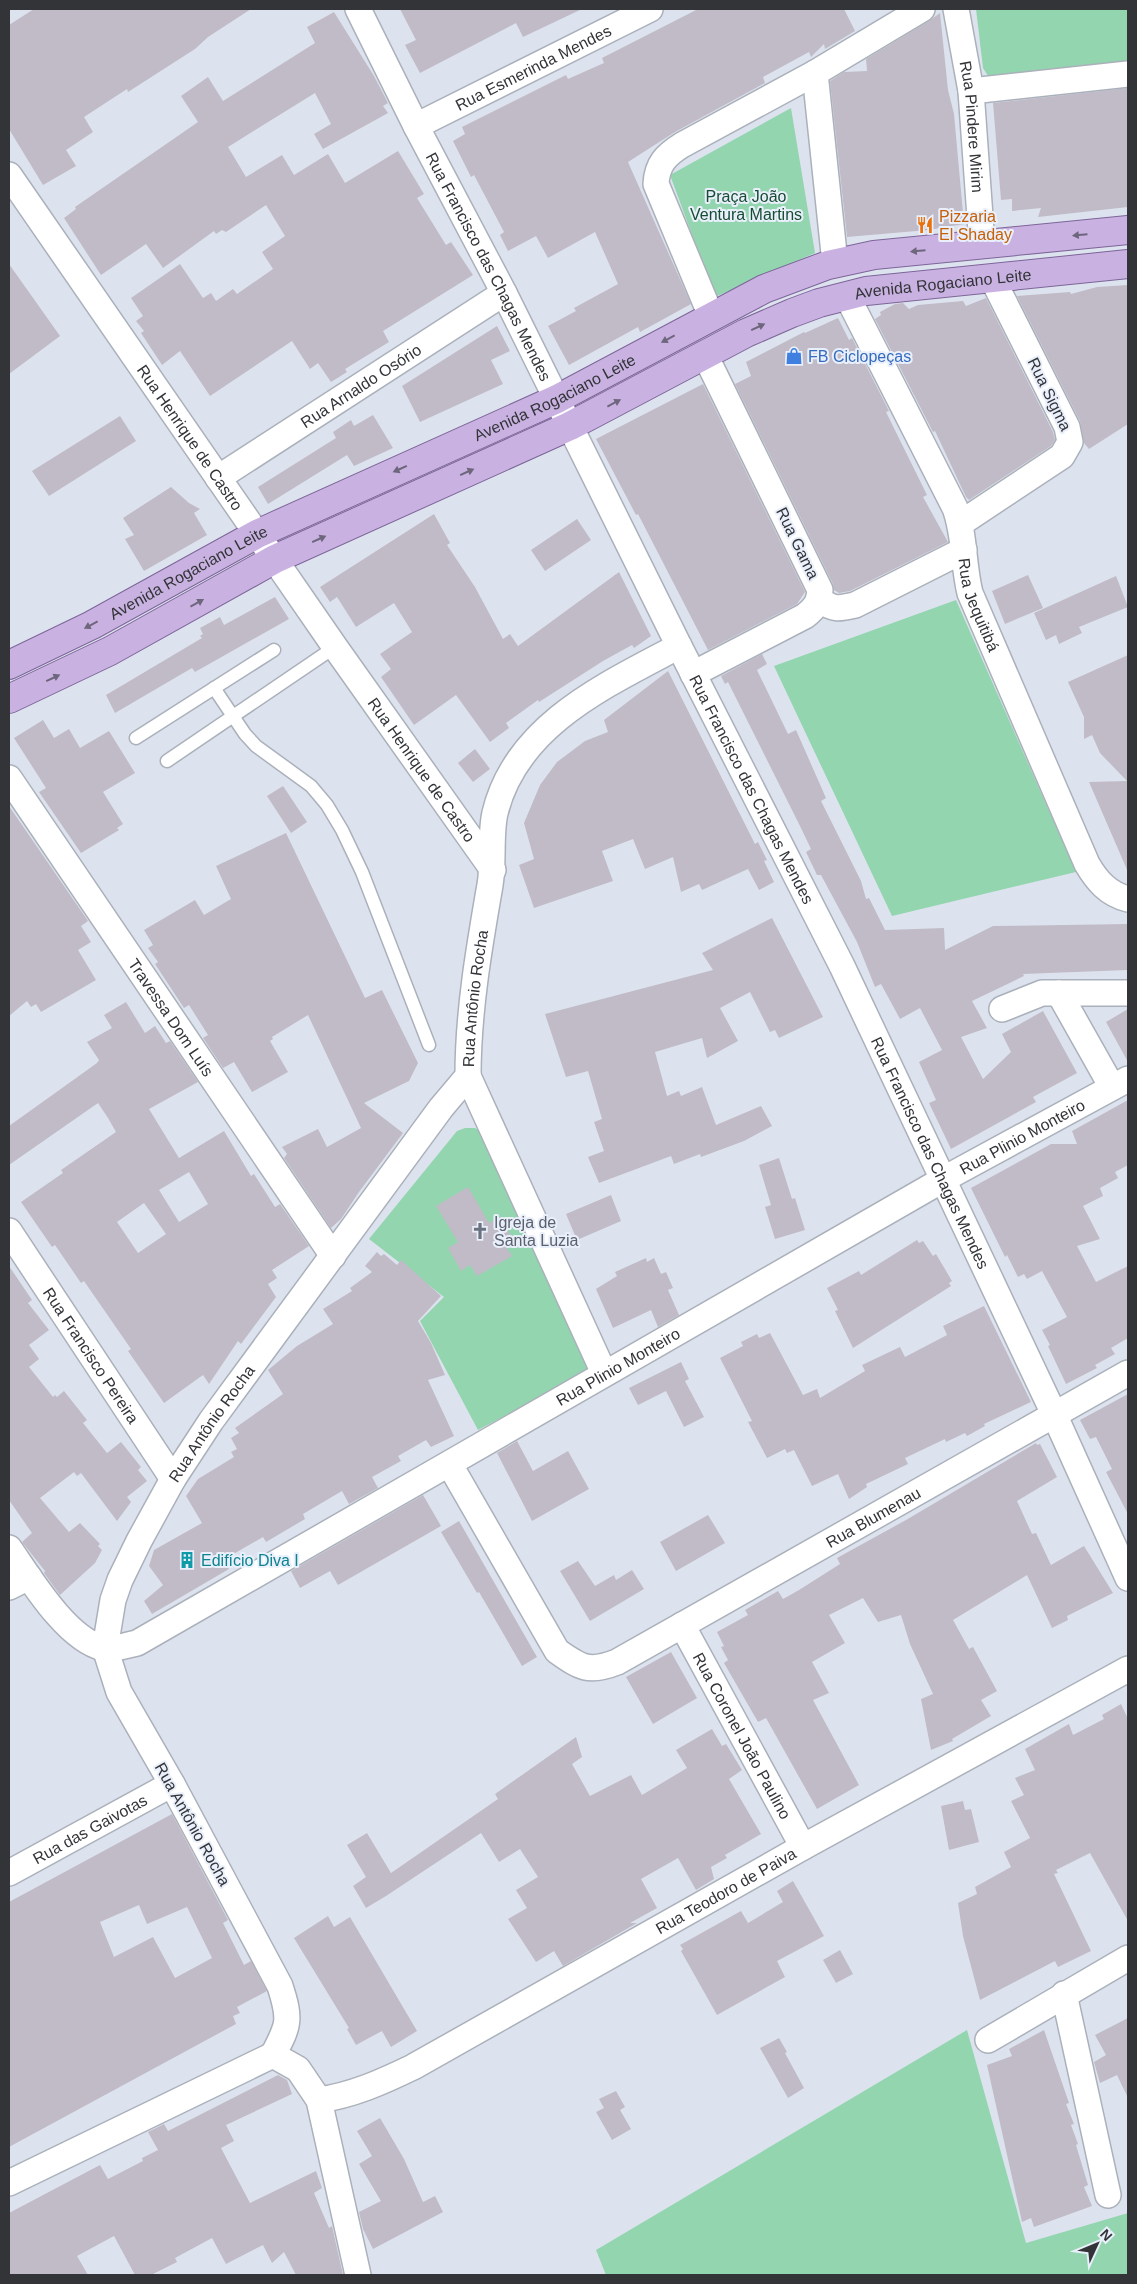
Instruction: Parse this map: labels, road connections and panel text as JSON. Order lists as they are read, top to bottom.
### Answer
{
  "streets": {
    "main road": ["Avenida Rogaciano Leite"],
    "street": [
      "Rua Esmerinda Mendes",
      "Rua Pindere Mirim",
      "Rua Francisco das Chagas Mendes",
      "Rua Arnaldo Osório",
      "Rua Sigma",
      "Rua Henrique de Castro",
      "Rua Gama",
      "Rua Jequitibá",
      "Rua Antônio Rocha",
      "Travessa Dom Luís",
      "Rua Plinio Monteiro",
      "Rua Francisco Pereira",
      "Rua Blumenau",
      "Rua Coronel João Paulino",
      "Rua das Gaivotas",
      "Rua Teodoro de Paiva"
    ]
  },
  "crossings": [
    ["Rua Esmerinda Mendes", "Rua Francisco das Chagas Mendes"],
    ["Rua Pindere Mirim", "Avenida Rogaciano Leite"],
    ["Rua Francisco das Chagas Mendes", "Avenida Rogaciano Leite"],
    ["Rua Francisco das Chagas Mendes", "Rua Arnaldo Osório"],
    ["Rua Francisco das Chagas Mendes", "Rua Gama"],
    ["Rua Francisco das Chagas Mendes", "Rua Antônio Rocha"],
    ["Rua Francisco das Chagas Mendes", "Rua Plinio Monteiro"],
    ["Rua Francisco das Chagas Mendes", "Rua Blumenau"],
    ["Avenida Rogaciano Leite", "Rua Sigma"],
    ["Avenida Rogaciano Leite", "Rua Henrique de Castro"],
    ["Avenida Rogaciano Leite", "Rua Gama"],
    ["Avenida Rogaciano Leite", "Rua Jequitibá"],
    ["Rua Arnaldo Osório", "Rua Henrique de Castro"],
    ["Rua Sigma", "Rua Jequitibá"],
    ["Rua Henrique de Castro", "Rua Antônio Rocha"],
    ["Rua Antônio Rocha", "Travessa Dom Luís"],
    ["Rua Antônio Rocha", "Rua Plinio Monteiro"],
    ["Rua Antônio Rocha", "Rua Francisco Pereira"],
    ["Rua Antônio Rocha", "Rua das Gaivotas"],
    ["Rua Plinio Monteiro", "Rua Blumenau"],
    ["Rua Blumenau", "Rua Coronel João Paulino"],
    ["Rua Coronel João Paulino", "Rua Teodoro de Paiva"]
  ],
  "parks": ["Praça João Ventura Martins"],
  "places": {
    "restaurant": ["Pizzaria El Shaday"],
    "shop": ["FB Ciclopeças"],
    "church": ["Igreja de Santa Luzia"],
    "building": ["Edifício Diva I"]
  },
  "north": "top right"
}
